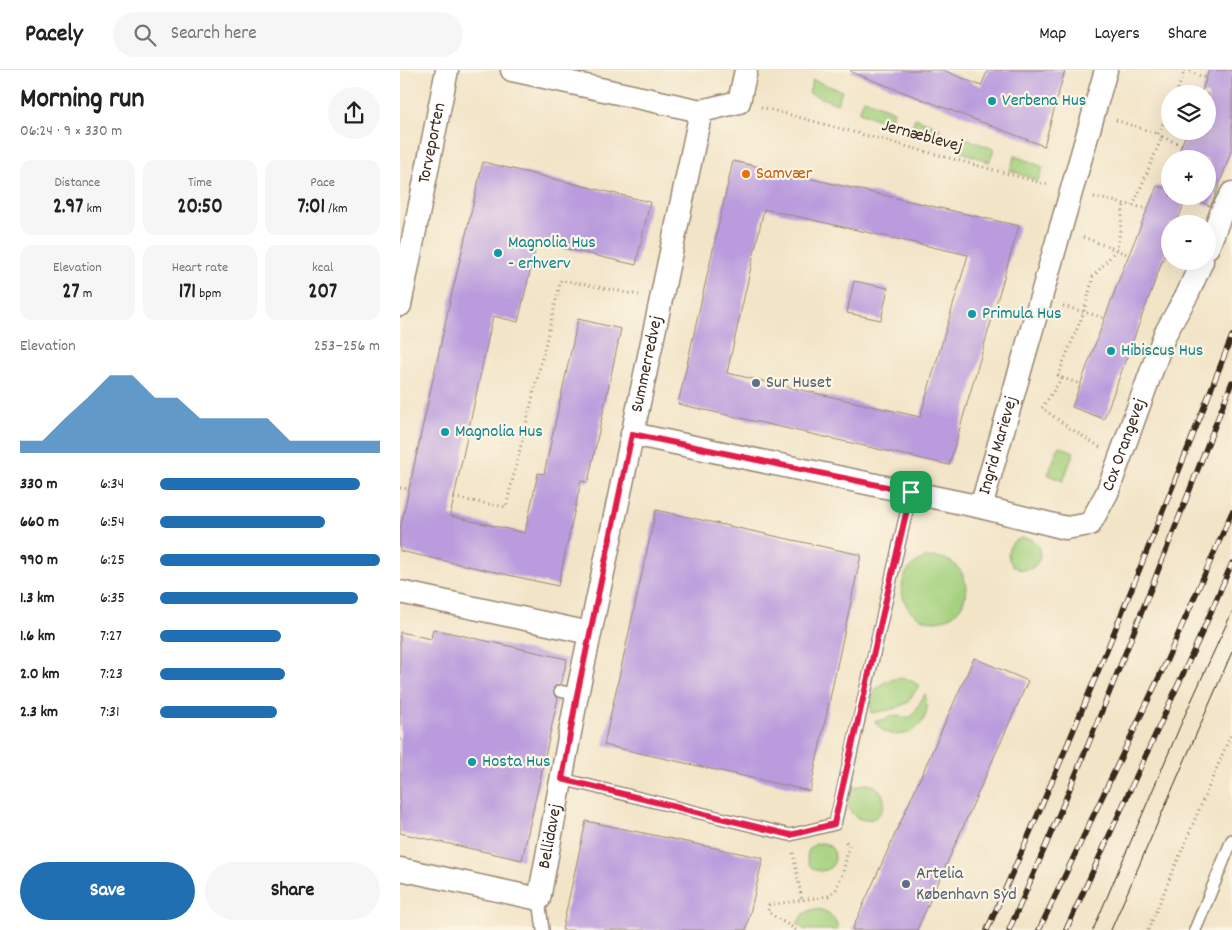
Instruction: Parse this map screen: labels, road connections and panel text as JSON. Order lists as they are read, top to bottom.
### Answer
{
  "streets": {
    "street": [
      "Torveporten",
      "Summerredvej",
      "Cox Orangevej",
      "Ingrid Marievej",
      "Bellidavej"
    ],
    "path": ["Jernæblevej"]
  },
  "crossings": [
    ["Jernæblevej", "Ingrid Marievej"],
    ["Summerredvej", "Ingrid Marievej"],
    ["Summerredvej", "Bellidavej"],
    ["Cox Orangevej", "Ingrid Marievej"]
  ],
  "places": [
    "Verbena Hus",
    "Samvær",
    "Magnolia Hus - erhverv",
    "Primula Hus",
    "Hibiscus Hus",
    "Sur Huset",
    "Magnolia Hus",
    "Hosta Hus",
    "Artelia København Syd"
  ],
  "page": {
    "header": "Pacely",
    "search": "Search here",
    "nav": ["Map", "Layers", "Share"],
    "heading": ["Morning run", "06:24 · 9 × 330 m"],
    "map_buttons": ["+", "−"],
    "stats": [
      ["Distance", "2.97 km"],
      ["Time", "20:50"],
      ["Pace", "7:01 /km"],
      ["Elevation", "27 m"],
      ["Heart rate", "171 bpm"],
      ["kcal", "207"]
    ],
    "chart": ["Elevation", "253–256 m"],
    "list": [
      {
        "name": "330 m",
        "note": "6:34"
      },
      {
        "name": "660 m",
        "note": "6:54"
      },
      {
        "name": "990 m",
        "note": "6:25"
      },
      {
        "name": "1.3 km",
        "note": "6:35"
      },
      {
        "name": "1.6 km",
        "note": "7:27"
      },
      {
        "name": "2.0 km",
        "note": "7:23"
      },
      {
        "name": "2.3 km",
        "note": "7:31"
      }
    ],
    "buttons": ["Save", "Share"]
  }
}
